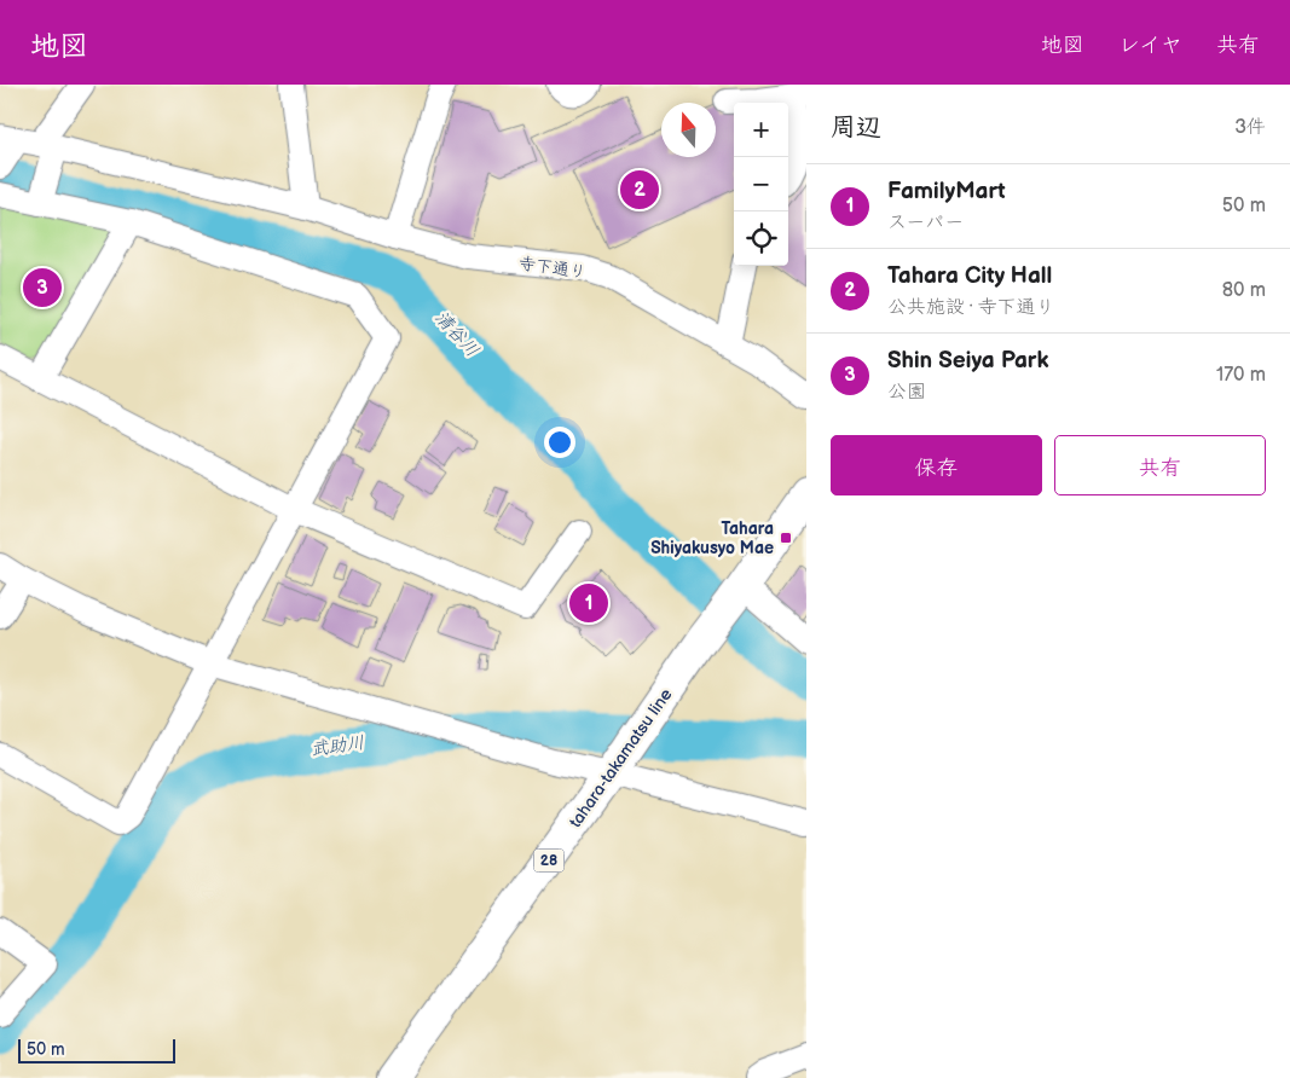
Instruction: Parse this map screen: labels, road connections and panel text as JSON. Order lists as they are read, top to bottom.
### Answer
{
  "streets": {
    "main road": ["tahara-takamatsu line", "28"],
    "street": ["寺下通り"]
  },
  "water": ["清谷川", "武助川"],
  "places": {
    "transit": ["Tahara Shiyakusyo Mae"]
  },
  "scale_bar": "50 m",
  "north": "top",
  "page": {
    "header": "地図",
    "nav": ["地図", "レイヤ", "共有"],
    "heading": ["周辺", "3件"],
    "map_buttons": ["+", "−"],
    "list": [
      {
        "mark": "1",
        "name": "FamilyMart",
        "note": "スーパー",
        "value": "50 m"
      },
      {
        "mark": "2",
        "name": "Tahara City Hall",
        "note": "公共施設 · 寺下通り",
        "value": "80 m"
      },
      {
        "mark": "3",
        "name": "Shin Seiya Park",
        "note": "公園",
        "value": "170 m"
      }
    ],
    "pins": ["2", "3", "1"],
    "buttons": ["保存", "共有"],
    "scale": "50 m"
  }
}
